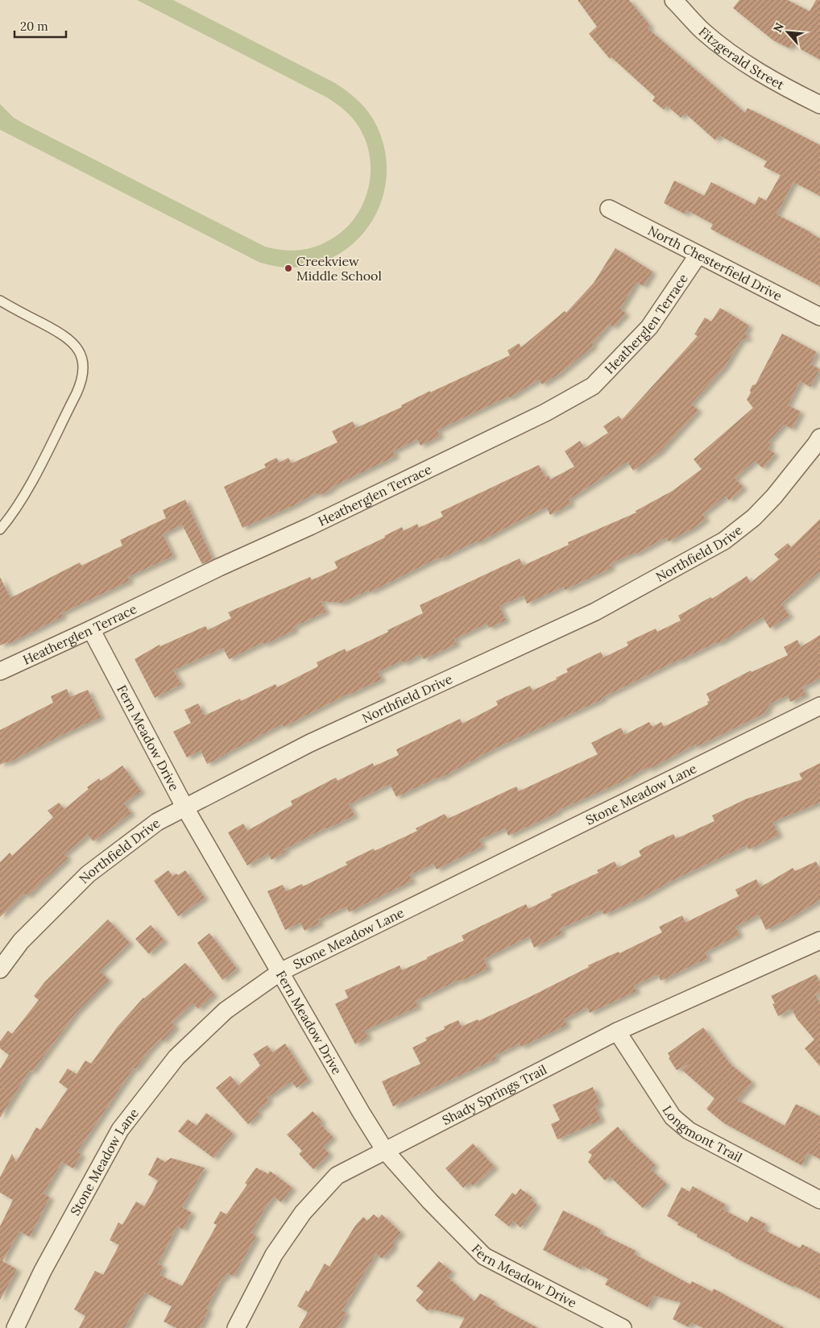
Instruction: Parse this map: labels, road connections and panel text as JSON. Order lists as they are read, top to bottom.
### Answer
{
  "streets": {
    "street": [
      "Fitzgerald Street",
      "North Chesterfield Drive",
      "Heatherglen Terrace",
      "Northfield Drive",
      "Fern Meadow Drive",
      "Stone Meadow Lane",
      "Shady Springs Trail",
      "Longmont Trail"
    ]
  },
  "crossings": [
    ["North Chesterfield Drive", "Heatherglen Terrace"],
    ["Heatherglen Terrace", "Fern Meadow Drive"],
    ["Northfield Drive", "Fern Meadow Drive"],
    ["Fern Meadow Drive", "Stone Meadow Lane"],
    ["Fern Meadow Drive", "Shady Springs Trail"],
    ["Shady Springs Trail", "Longmont Trail"]
  ],
  "places": ["Creekview Middle School"],
  "scale_bar": "20 m",
  "north": "top left"
}
